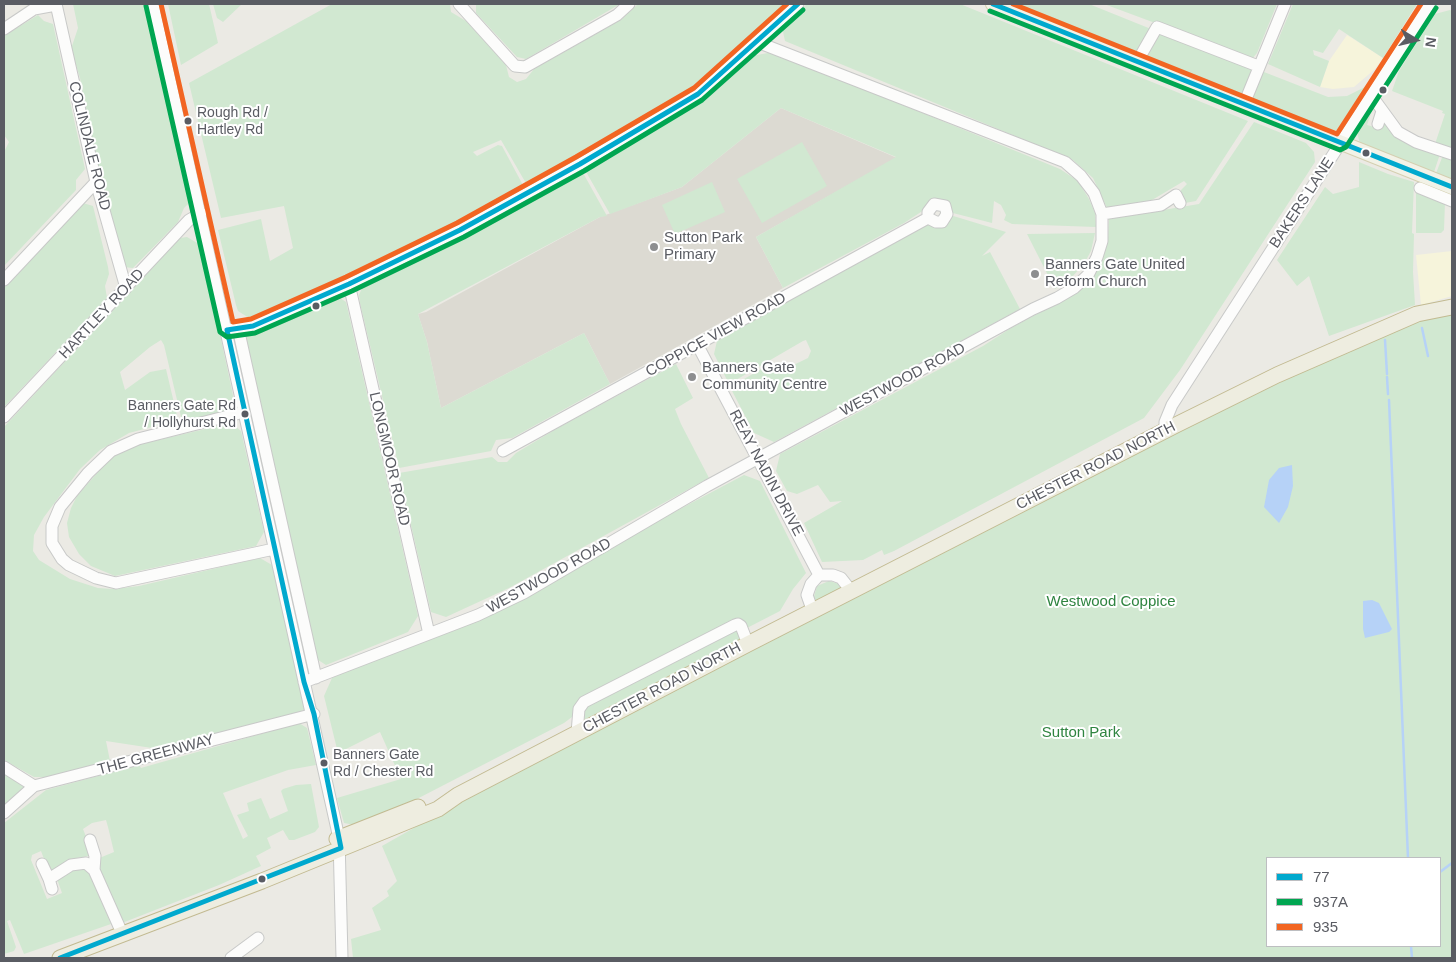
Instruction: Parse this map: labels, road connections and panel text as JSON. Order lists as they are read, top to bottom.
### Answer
{
  "streets": {
    "highway": ["CHESTER ROAD NORTH"],
    "street": [
      "COLINDALE ROAD",
      "BAKERS LANE",
      "HARTLEY ROAD",
      "COPPICE VIEW ROAD",
      "WESTWOOD ROAD",
      "LONGMOOR ROAD",
      "REAY NADIN DRIVE",
      "THE GREENWAY"
    ]
  },
  "crossings": [
    ["COLINDALE ROAD", "HARTLEY ROAD"],
    ["BAKERS LANE", "CHESTER ROAD NORTH"],
    ["COPPICE VIEW ROAD", "REAY NADIN DRIVE"],
    ["WESTWOOD ROAD", "LONGMOOR ROAD"],
    ["WESTWOOD ROAD", "REAY NADIN DRIVE"]
  ],
  "parks": ["Westwood Coppice", "Sutton Park"],
  "places": [
    "Rough Rd / Hartley Rd",
    "Sutton Park Primary",
    "Banners Gate United Reform Church",
    "Banners Gate Community Centre",
    "Banners Gate Rd / Hollyhurst Rd",
    "Banners Gate Rd / Chester Rd"
  ],
  "lines": ["transit line 77", "transit line 935", "transit line 937A"],
  "legend": ["77", "937A", "935"],
  "north": "right"
}
